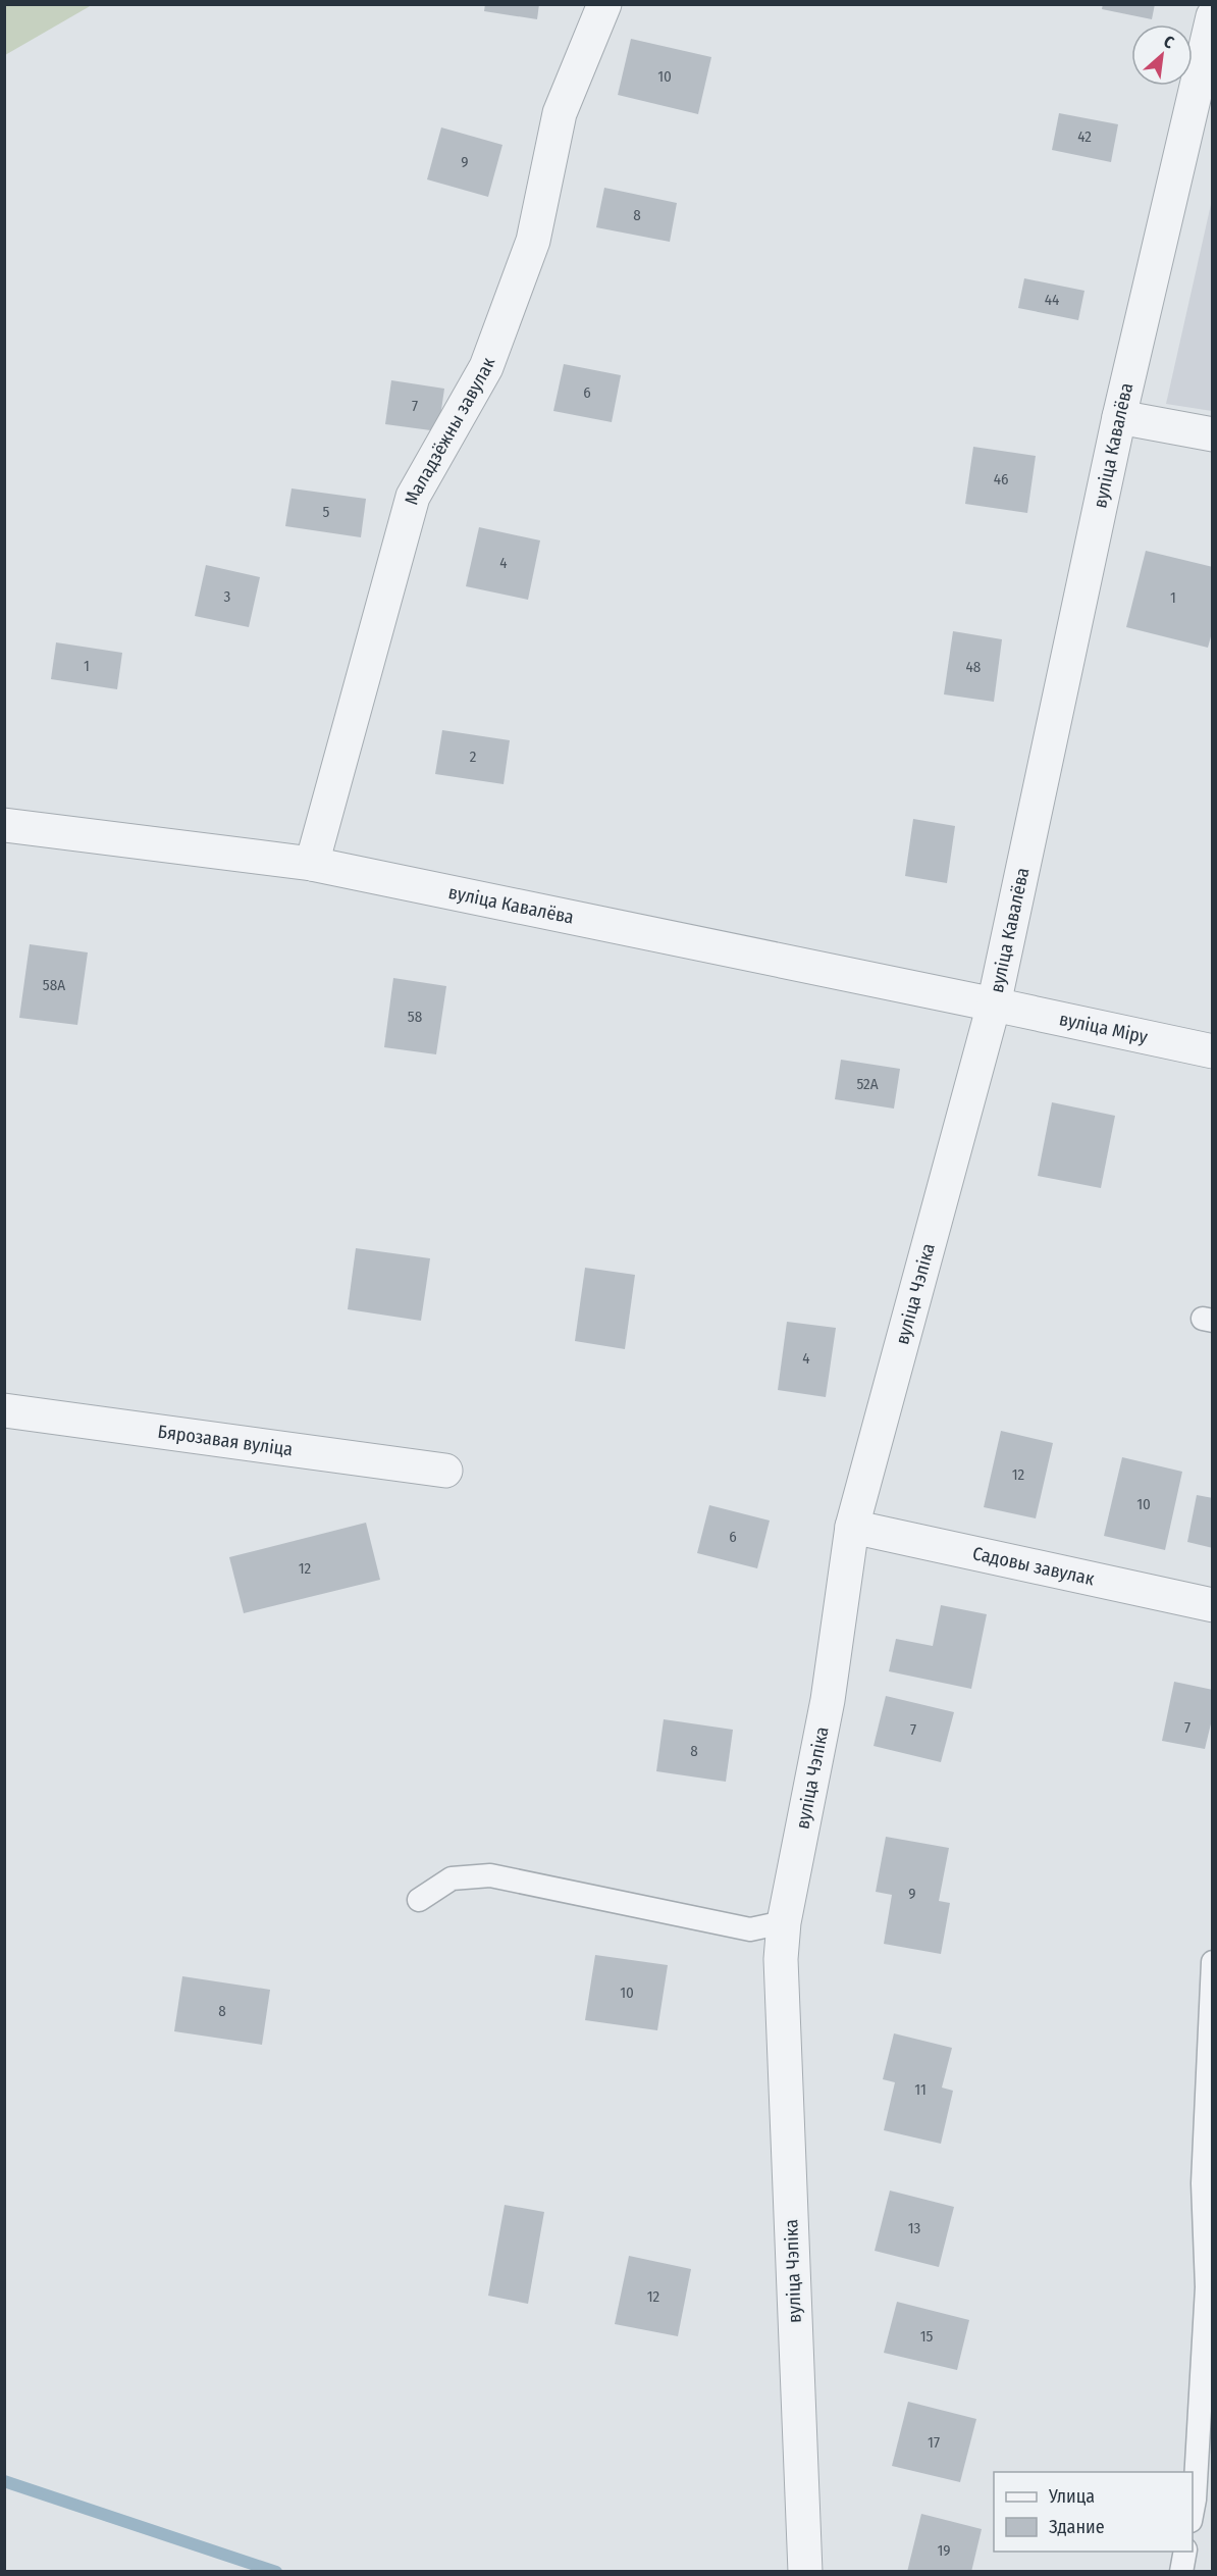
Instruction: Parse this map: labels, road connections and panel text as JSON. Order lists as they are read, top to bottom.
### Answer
{
  "streets": {
    "street": [
      "Маладзёжны завулак",
      "вуліца Кавалёва",
      "вуліца Міру",
      "вуліца Чэпіка",
      "Бярозавая вуліца",
      "Садовы завулак"
    ]
  },
  "crossings": [
    ["Маладзёжны завулак", "вуліца Кавалёва"],
    ["вуліца Кавалёва", "вуліца Міру"],
    ["вуліца Кавалёва", "вуліца Чэпіка"],
    ["вуліца Міру", "вуліца Чэпіка"],
    ["вуліца Чэпіка", "Садовы завулак"]
  ],
  "house_numbers": [
    "10",
    "42",
    "9",
    "8",
    "44",
    "6",
    "7",
    "46",
    "5",
    "4",
    "3",
    "1",
    "1",
    "48",
    "2",
    "58А",
    "58",
    "52А",
    "4",
    "12",
    "10",
    "6",
    "12",
    "7",
    "7",
    "8",
    "9",
    "10",
    "8",
    "11",
    "13",
    "12",
    "15",
    "17",
    "19"
  ],
  "legend": ["Улица", "Здание"],
  "north": "top right"
}
